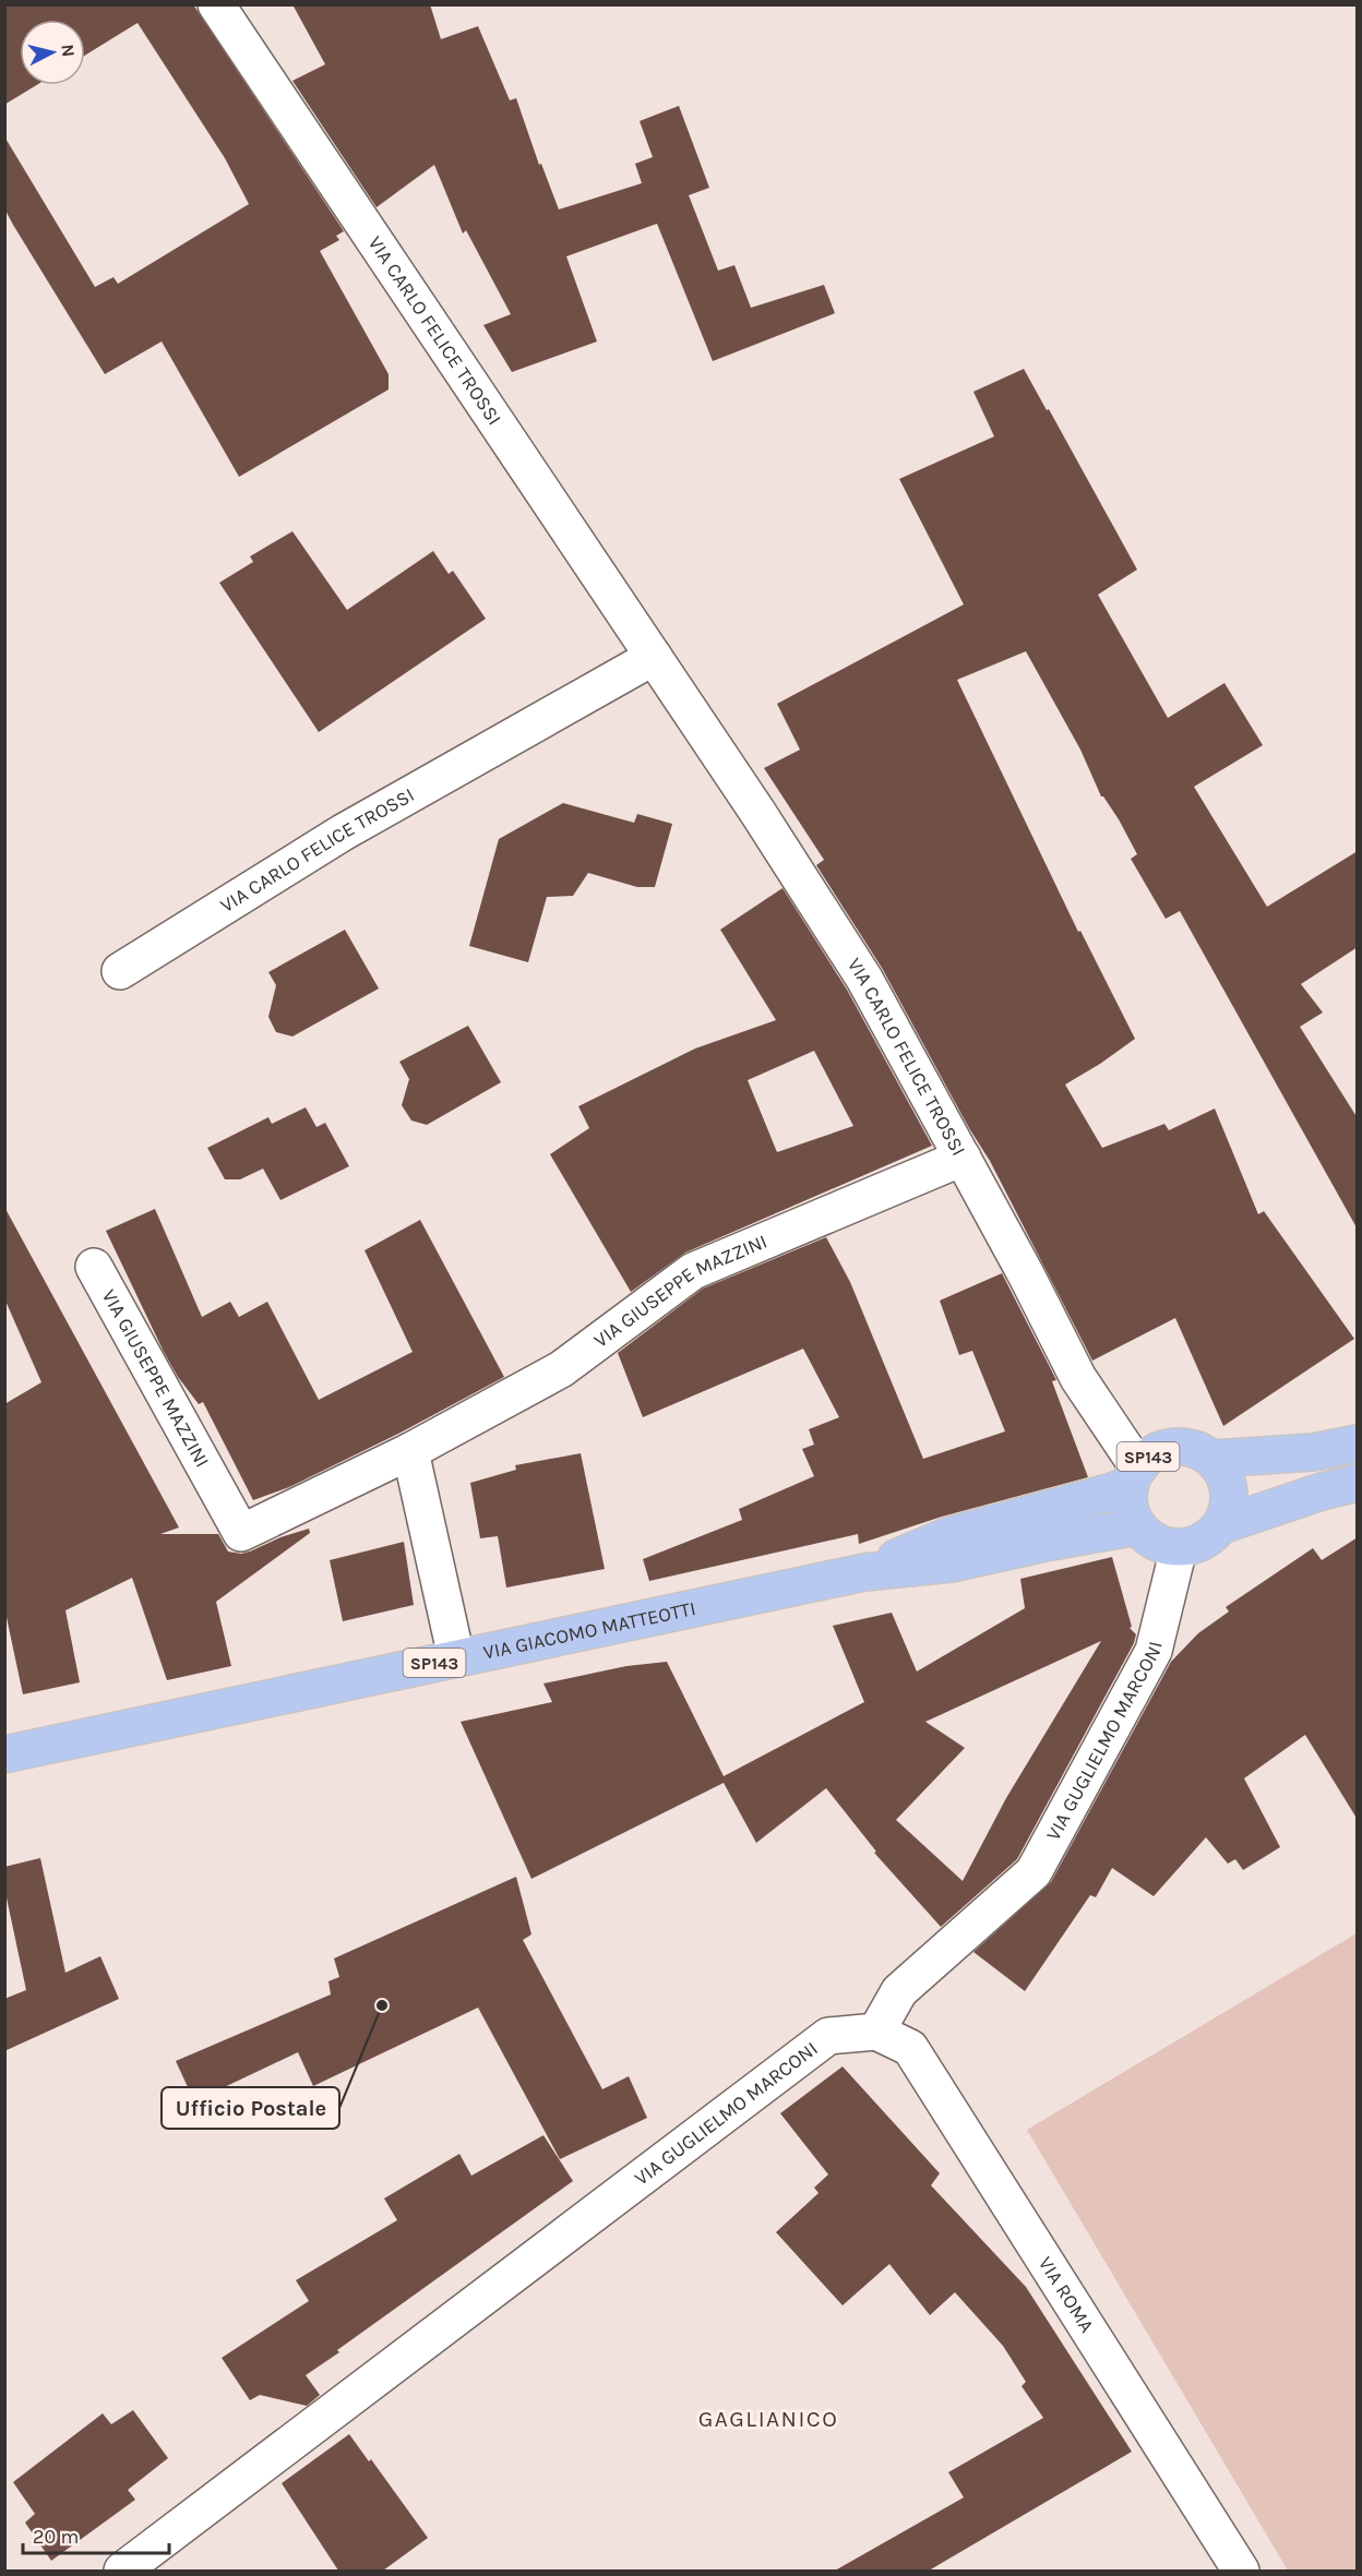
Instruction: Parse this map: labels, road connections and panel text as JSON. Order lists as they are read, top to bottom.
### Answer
{
  "streets": {
    "main road": ["SP143", "VIA GIACOMO MATTEOTTI"],
    "street": [
      "VIA CARLO FELICE TROSSI",
      "VIA GIUSEPPE MAZZINI",
      "VIA GUGLIELMO MARCONI",
      "VIA ROMA"
    ]
  },
  "crossings": [
    ["VIA CARLO FELICE TROSSI", "VIA GIUSEPPE MAZZINI"],
    ["VIA CARLO FELICE TROSSI", "SP143"],
    ["VIA CARLO FELICE TROSSI", "VIA GIACOMO MATTEOTTI"],
    ["VIA CARLO FELICE TROSSI", "VIA GUGLIELMO MARCONI"],
    ["SP143", "VIA GIACOMO MATTEOTTI"],
    ["SP143", "VIA GUGLIELMO MARCONI"],
    ["VIA GIACOMO MATTEOTTI", "VIA GUGLIELMO MARCONI"],
    ["VIA GUGLIELMO MARCONI", "VIA ROMA"]
  ],
  "districts": ["GAGLIANICO"],
  "places": ["Ufficio Postale"],
  "scale_bar": "20 m",
  "north": "right"
}
